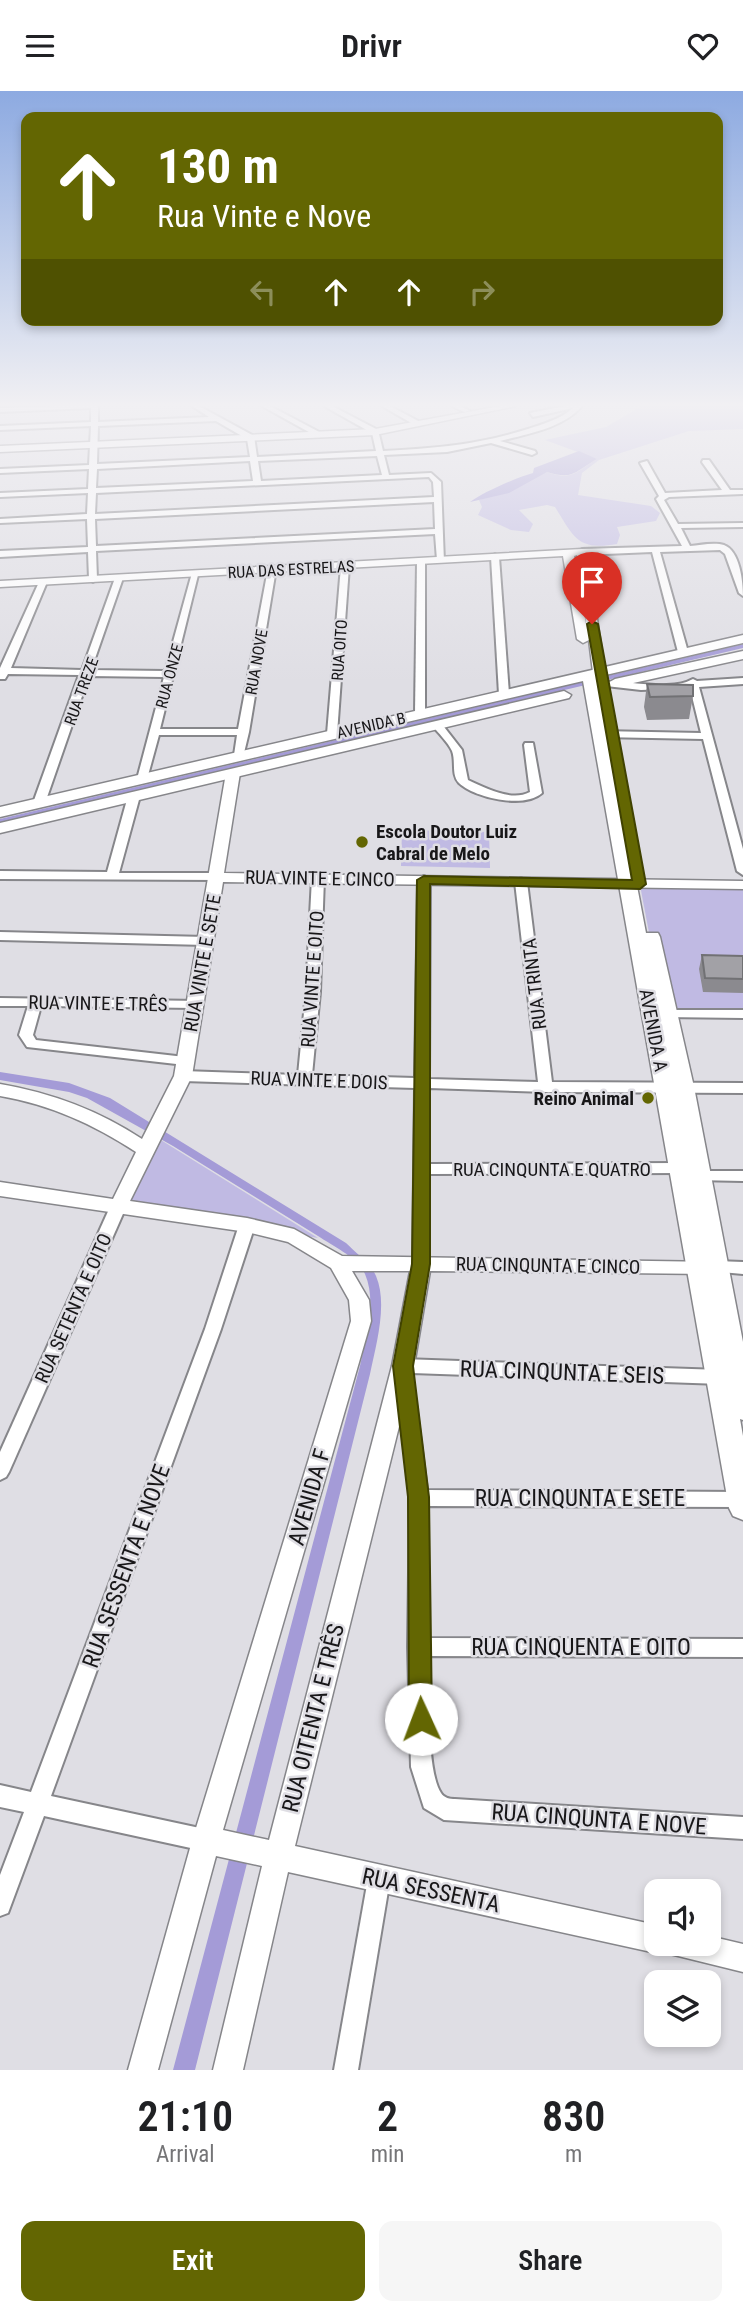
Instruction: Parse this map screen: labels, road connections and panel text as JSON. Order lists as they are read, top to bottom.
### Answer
{
  "streets": {
    "main road": ["AVENIDA B", "AVENIDA A"],
    "street": [
      "RUA DAS ESTRELAS",
      "RUA OITO",
      "RUA NOVE",
      "RUA ONZE",
      "RUA TREZE",
      "RUA VINTE E CINCO",
      "RUA VINTE E SETE",
      "RUA VINTE E OITO",
      "RUA TRINTA",
      "RUA VINTE E TRÊS",
      "RUA VINTE E DOIS",
      "RUA CINQUNTA E QUATRO",
      "RUA CINQUNTA E CINCO",
      "RUA SETENTA E OITO",
      "RUA CINQUNTA E SEIS",
      "AVENIDA F",
      "RUA CINQUNTA E SETE",
      "RUA SESSENTA E NOVE",
      "RUA CINQUENTA E OITO",
      "RUA OITENTA E TRÊS",
      "RUA CINQUNTA E NOVE",
      "RUA SESSENTA"
    ]
  },
  "crossings": [
    ["RUA DAS ESTRELAS", "RUA OITO"],
    ["RUA DAS ESTRELAS", "RUA NOVE"],
    ["RUA DAS ESTRELAS", "RUA ONZE"],
    ["RUA DAS ESTRELAS", "RUA TREZE"],
    ["RUA DAS ESTRELAS", "AVENIDA A"],
    ["RUA OITO", "AVENIDA B"],
    ["RUA NOVE", "AVENIDA B"],
    ["RUA ONZE", "AVENIDA B"],
    ["RUA TREZE", "AVENIDA B"],
    ["AVENIDA B", "RUA VINTE E SETE"],
    ["AVENIDA B", "AVENIDA A"],
    ["RUA VINTE E CINCO", "RUA VINTE E SETE"],
    ["RUA VINTE E CINCO", "RUA VINTE E OITO"],
    ["RUA VINTE E CINCO", "RUA TRINTA"],
    ["RUA VINTE E CINCO", "AVENIDA A"],
    ["RUA VINTE E SETE", "RUA VINTE E TRÊS"],
    ["RUA VINTE E SETE", "RUA VINTE E DOIS"],
    ["RUA VINTE E SETE", "RUA SETENTA E OITO"],
    ["RUA VINTE E OITO", "RUA VINTE E DOIS"],
    ["RUA TRINTA", "RUA VINTE E DOIS"],
    ["RUA VINTE E TRÊS", "RUA VINTE E DOIS"],
    ["AVENIDA A", "RUA VINTE E DOIS"],
    ["AVENIDA A", "RUA CINQUNTA E QUATRO"],
    ["AVENIDA A", "RUA CINQUNTA E CINCO"],
    ["AVENIDA A", "RUA CINQUNTA E SEIS"],
    ["AVENIDA A", "RUA CINQUNTA E SETE"],
    ["RUA CINQUNTA E CINCO", "AVENIDA F"],
    ["RUA CINQUNTA E CINCO", "RUA OITENTA E TRÊS"],
    ["RUA SETENTA E OITO", "AVENIDA F"],
    ["RUA CINQUNTA E SEIS", "RUA OITENTA E TRÊS"],
    ["AVENIDA F", "RUA SESSENTA E NOVE"],
    ["AVENIDA F", "RUA SESSENTA"],
    ["RUA CINQUENTA E OITO", "RUA CINQUNTA E NOVE"],
    ["RUA OITENTA E TRÊS", "RUA SESSENTA"]
  ],
  "places": ["Escola Doutor Luiz Cabral de Melo", "Reino Animal"],
  "page": {
    "header": "Drivr",
    "turn": ["130 m", "Rua Vinte e Nove"],
    "eta": [
      "21:10",
      "Arrival",
      "2",
      "min",
      "830",
      "m"
    ],
    "buttons": ["Exit", "Share"]
  }
}
